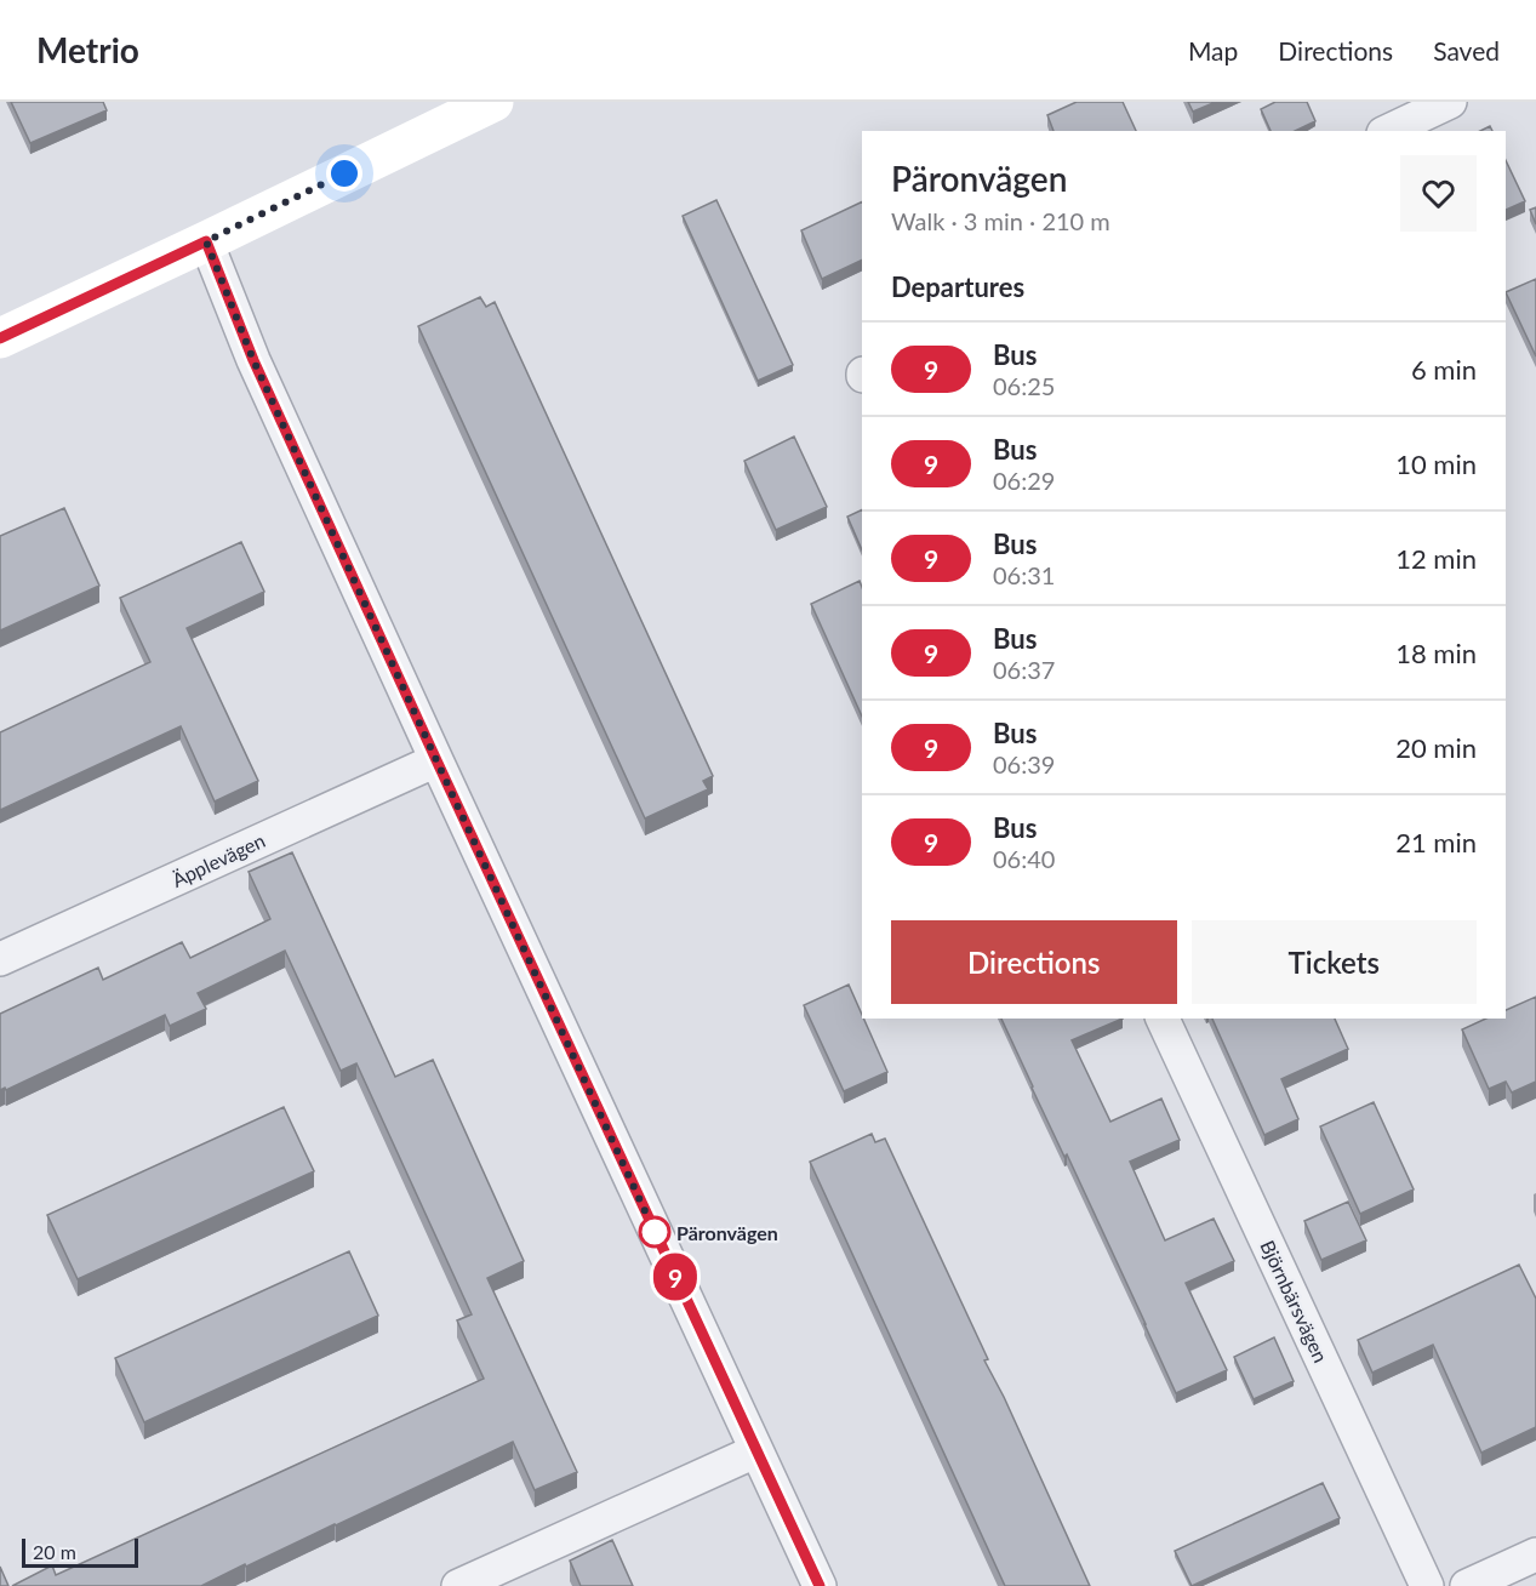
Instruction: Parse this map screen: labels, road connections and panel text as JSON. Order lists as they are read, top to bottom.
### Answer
{
  "streets": {
    "street": ["Äpplevägen", "Björnbärsvägen"]
  },
  "places": ["Päronvägen"],
  "lines": ["bus line 9"],
  "scale_bar": "20 m",
  "page": {
    "header": "Metrio",
    "nav": ["Map", "Directions", "Saved"],
    "on_map": "9",
    "heading": [
      ["Päronvägen", "Walk · 3 min · 210 m"],
      "Departures"
    ],
    "list": [
      {
        "mark": "9",
        "name": "Bus",
        "note": "06:25",
        "value": "6 min"
      },
      {
        "mark": "9",
        "name": "Bus",
        "note": "06:29",
        "value": "10 min"
      },
      {
        "mark": "9",
        "name": "Bus",
        "note": "06:31",
        "value": "12 min"
      },
      {
        "mark": "9",
        "name": "Bus",
        "note": "06:37",
        "value": "18 min"
      },
      {
        "mark": "9",
        "name": "Bus",
        "note": "06:39",
        "value": "20 min"
      },
      {
        "mark": "9",
        "name": "Bus",
        "note": "06:40",
        "value": "21 min"
      }
    ],
    "buttons": ["Directions", "Tickets"],
    "scale": "20 m"
  }
}
